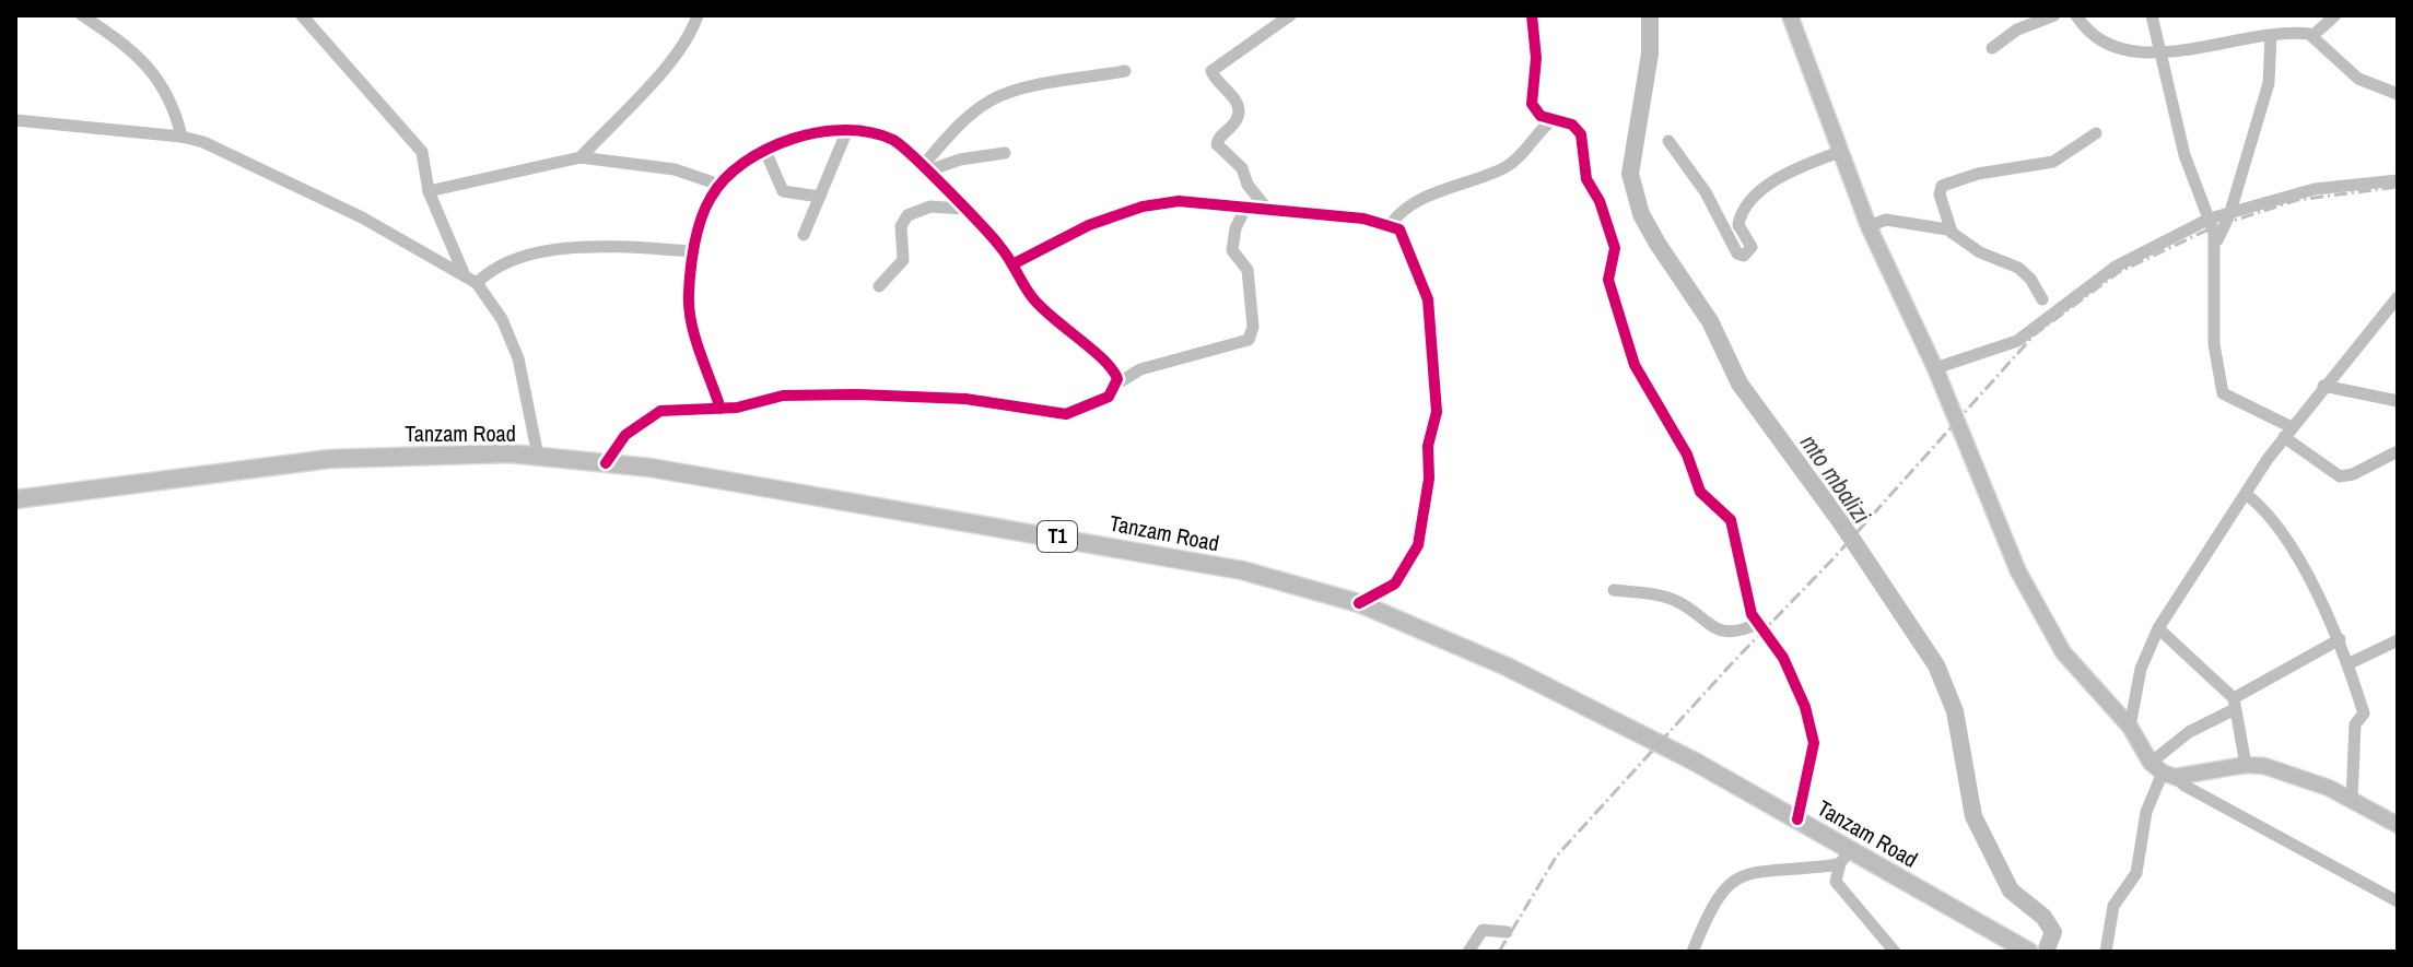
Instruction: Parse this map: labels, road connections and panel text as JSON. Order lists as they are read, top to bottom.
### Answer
{
  "streets": {
    "highway": ["Tanzam Road", "T1"]
  },
  "water": ["mto mbalizi"]
}
